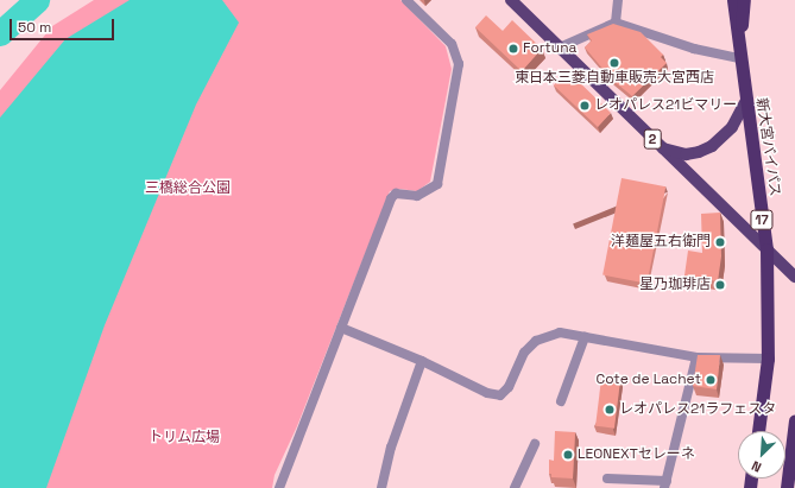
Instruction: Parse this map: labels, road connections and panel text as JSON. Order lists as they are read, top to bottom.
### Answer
{
  "streets": {
    "highway": ["新大宮バイパス", "17"],
    "main road": ["2"]
  },
  "crossings": [
    ["2", "新大宮バイパス"]
  ],
  "parks": ["三橋総合公園", "トリム広場"],
  "places": [
    "Fortuna",
    "東日本三菱自動車販売大宮西店",
    "レオパレス21ビマリー",
    "洋麺屋五右衛門",
    "星乃珈琲店",
    "Cote de Lachet",
    "レオパレス21ラフェスタ",
    "LEONEXTセレーネ"
  ],
  "scale_bar": "50 m",
  "north": "bottom left"
}
